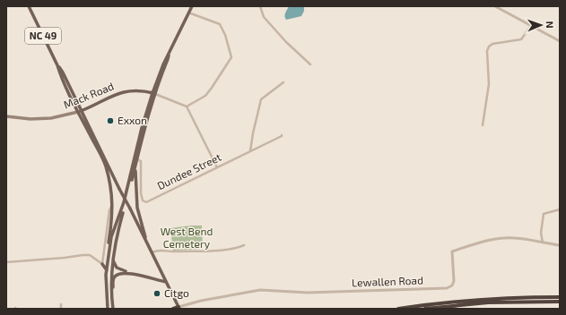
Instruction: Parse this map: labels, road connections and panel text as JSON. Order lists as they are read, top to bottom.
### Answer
{
  "streets": {
    "main road": ["NC 49", "Mack Road"],
    "street": ["Dundee Street", "Lewallen Road"]
  },
  "crossings": [
    ["NC 49", "Mack Road"]
  ],
  "parks": ["West Bend Cemetery"],
  "places": ["Exxon", "Citgo"],
  "north": "right"
}
